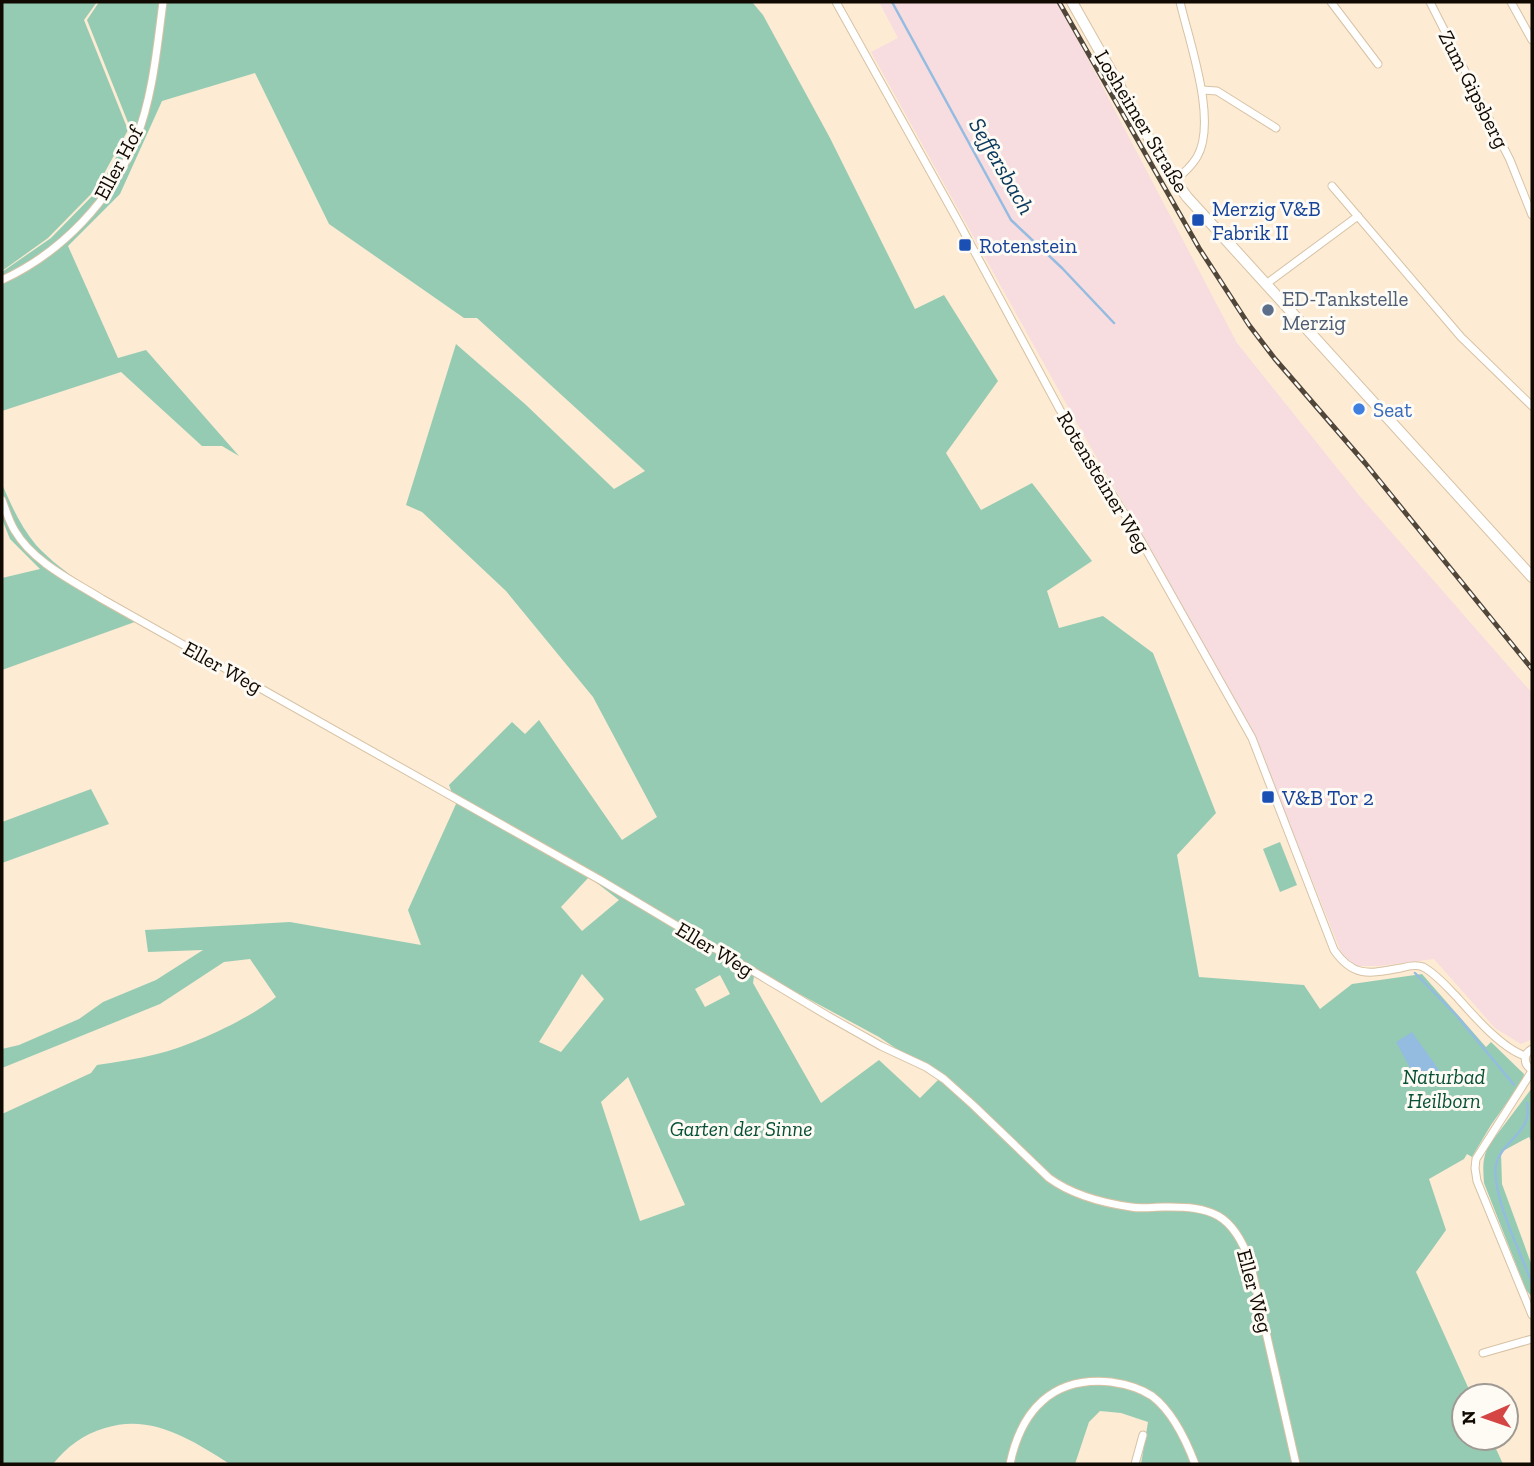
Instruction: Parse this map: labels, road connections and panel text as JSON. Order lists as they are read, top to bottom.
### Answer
{
  "streets": {
    "main road": ["Losheimer Straße"],
    "street": [
      "Zum Gipsberg",
      "Eller Hof",
      "Rotensteiner Weg",
      "Eller Weg"
    ]
  },
  "water": ["Seffersbach"],
  "parks": ["Naturbad Heilborn", "Garten der Sinne"],
  "places": {
    "transit": ["Merzig V&B Fabrik II", "Rotenstein", "V&B Tor 2"],
    "other": ["ED-Tankstelle Merzig", "Seat"]
  },
  "north": "left"
}
